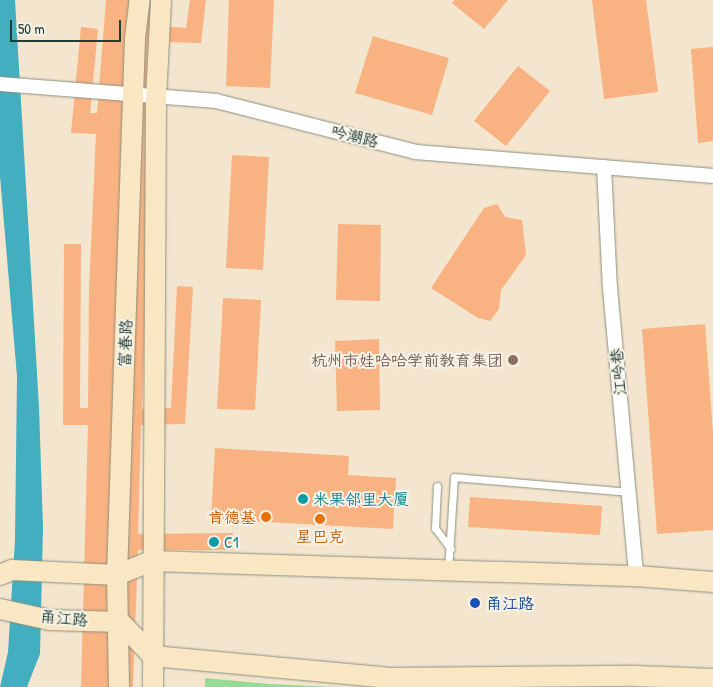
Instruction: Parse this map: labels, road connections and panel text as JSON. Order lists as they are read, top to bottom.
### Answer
{
  "streets": {
    "main road": ["富春路", "甬江路"],
    "street": ["吟潮路", "江吟巷"]
  },
  "crossings": [
    ["吟潮路", "富春路"],
    ["吟潮路", "江吟巷"],
    ["富春路", "甬江路"]
  ],
  "places": [
    "杭州市娃哈哈学前教育集团",
    "米果邻里大厦",
    "肯德基",
    "星巴克",
    "C1",
    "甬江路"
  ],
  "scale_bar": "50 m"
}
